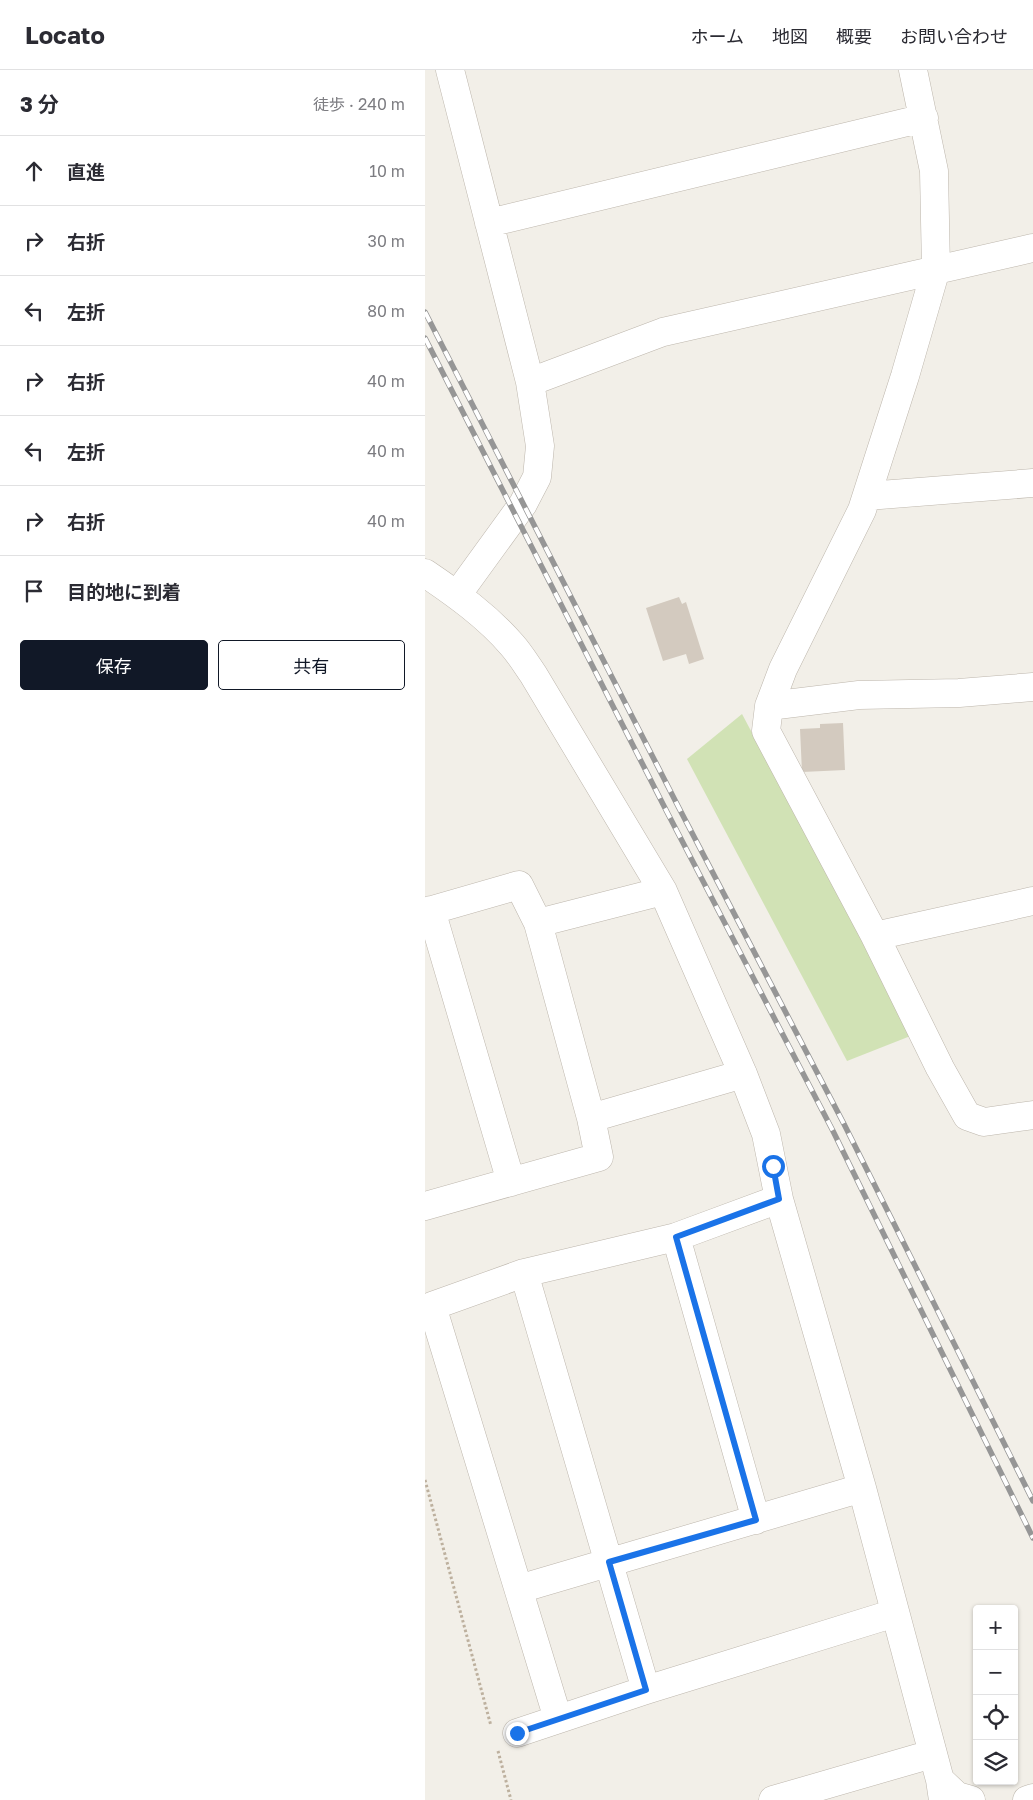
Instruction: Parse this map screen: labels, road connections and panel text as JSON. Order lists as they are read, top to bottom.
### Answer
{
  "page": {
    "header": "Locato",
    "nav": [
      "ホーム",
      "地図",
      "概要",
      "お問い合わせ"
    ],
    "heading": ["3 分", "徒歩 · 240 m"],
    "list": [
      ["直進", "10 m"],
      ["右折", "30 m"],
      ["左折", "80 m"],
      ["右折", "40 m"],
      ["左折", "40 m"],
      ["右折", "40 m"],
      "目的地に到着"
    ],
    "buttons": ["保存", "共有"],
    "map_buttons": ["+", "−"]
  }
}
